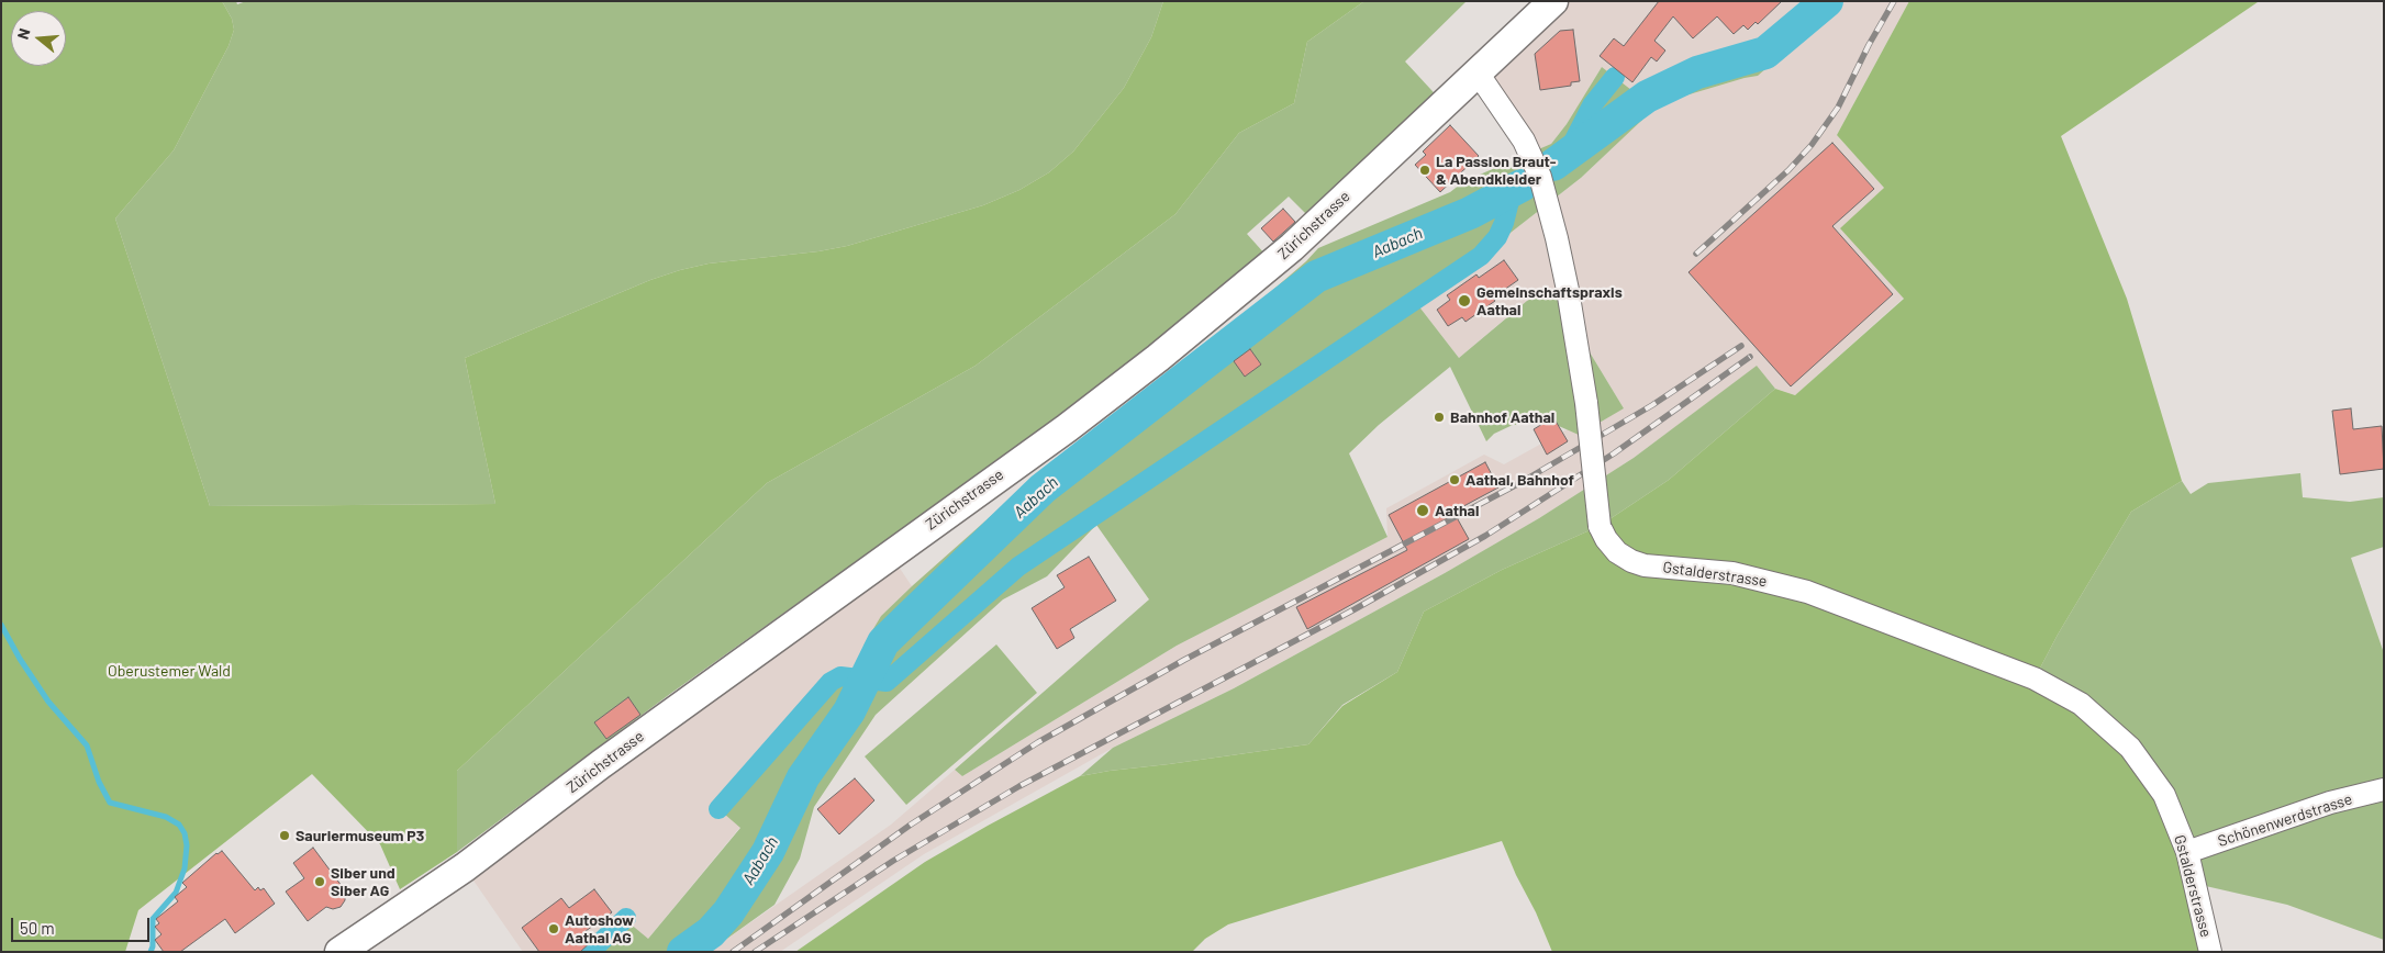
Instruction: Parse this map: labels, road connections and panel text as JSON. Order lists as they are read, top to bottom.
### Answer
{
  "streets": {
    "main road": ["Zürichstrasse"],
    "street": ["Gstalderstrasse", "Schönenwerdstrasse"]
  },
  "crossings": [
    ["Zürichstrasse", "Gstalderstrasse"],
    ["Gstalderstrasse", "Schönenwerdstrasse"]
  ],
  "water": ["Aabach"],
  "parks": ["Oberustemer Wald"],
  "places": [
    "La Passion Braut- & Abendkleider",
    "Gemeinschaftspraxis Aathal",
    "Bahnhof Aathal",
    "Aathal, Bahnhof",
    "Aathal",
    "Sauriermuseum P3",
    "Siber und Siber AG",
    "Autoshow Aathal AG"
  ],
  "scale_bar": "50 m",
  "north": "left"
}
